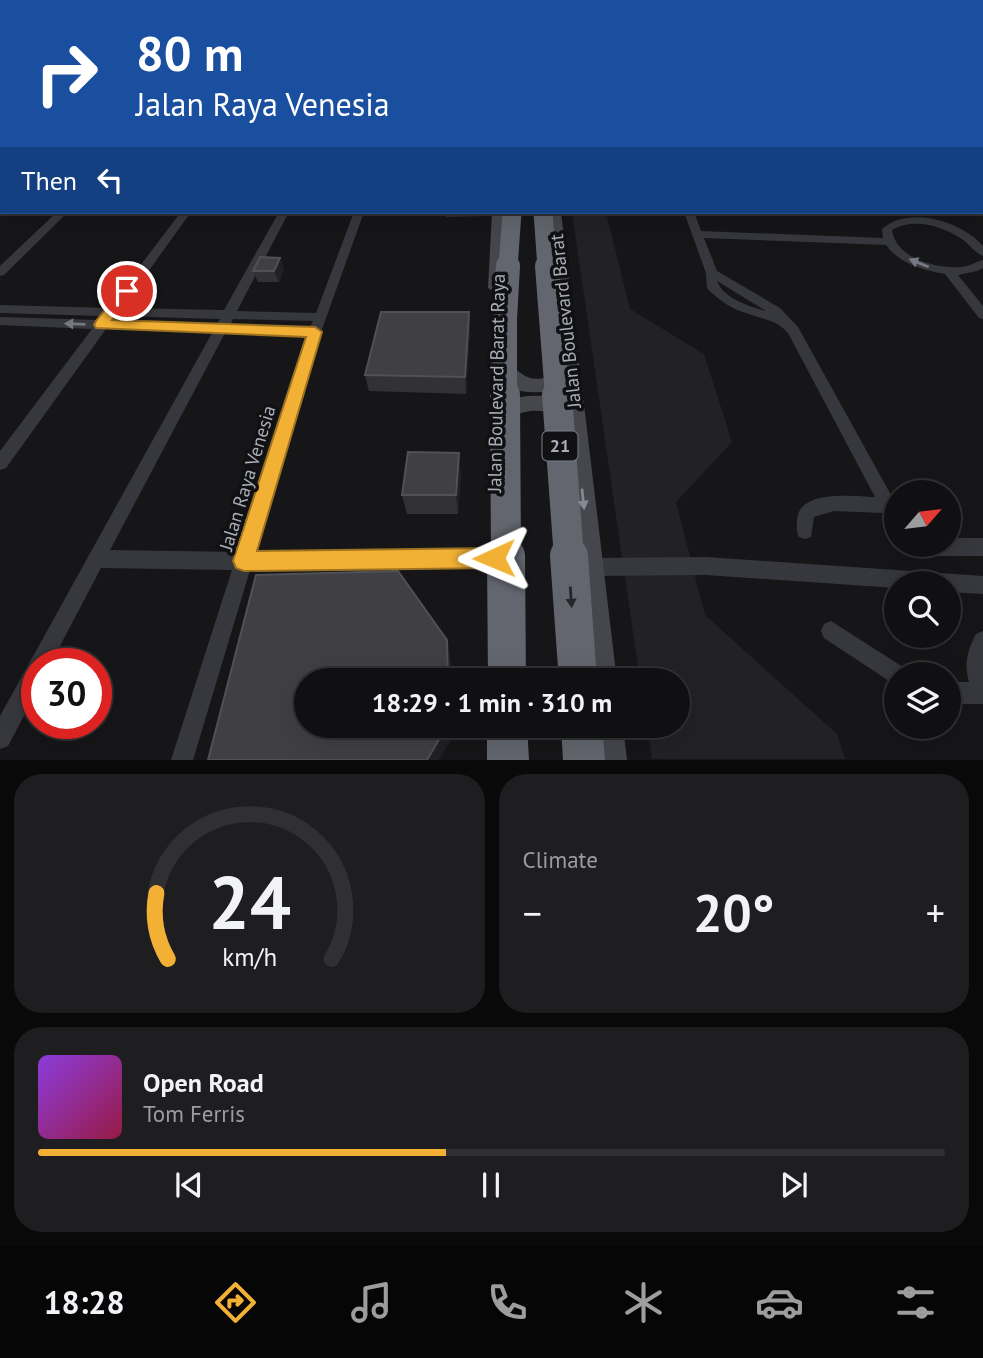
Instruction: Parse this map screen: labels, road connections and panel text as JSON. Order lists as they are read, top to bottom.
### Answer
{
  "streets": {
    "highway": ["21"],
    "main road": ["Jalan Boulevard Barat", "Jalan Boulevard Barat Raya"],
    "street": ["Jalan Raya Venesia"]
  },
  "north": "top right",
  "page": {
    "turn": ["80 m", "Jalan Raya Venesia"],
    "then": "Then",
    "limit": "30",
    "trip": "18:29 · 1 min · 310 m",
    "tile": "Climate",
    "heat": ["−", "20°", "+"],
    "song": ["Open Road", "Tom Ferris"],
    "tabs": "18:28",
    "gauge": ["24", "km/h"]
  }
}
